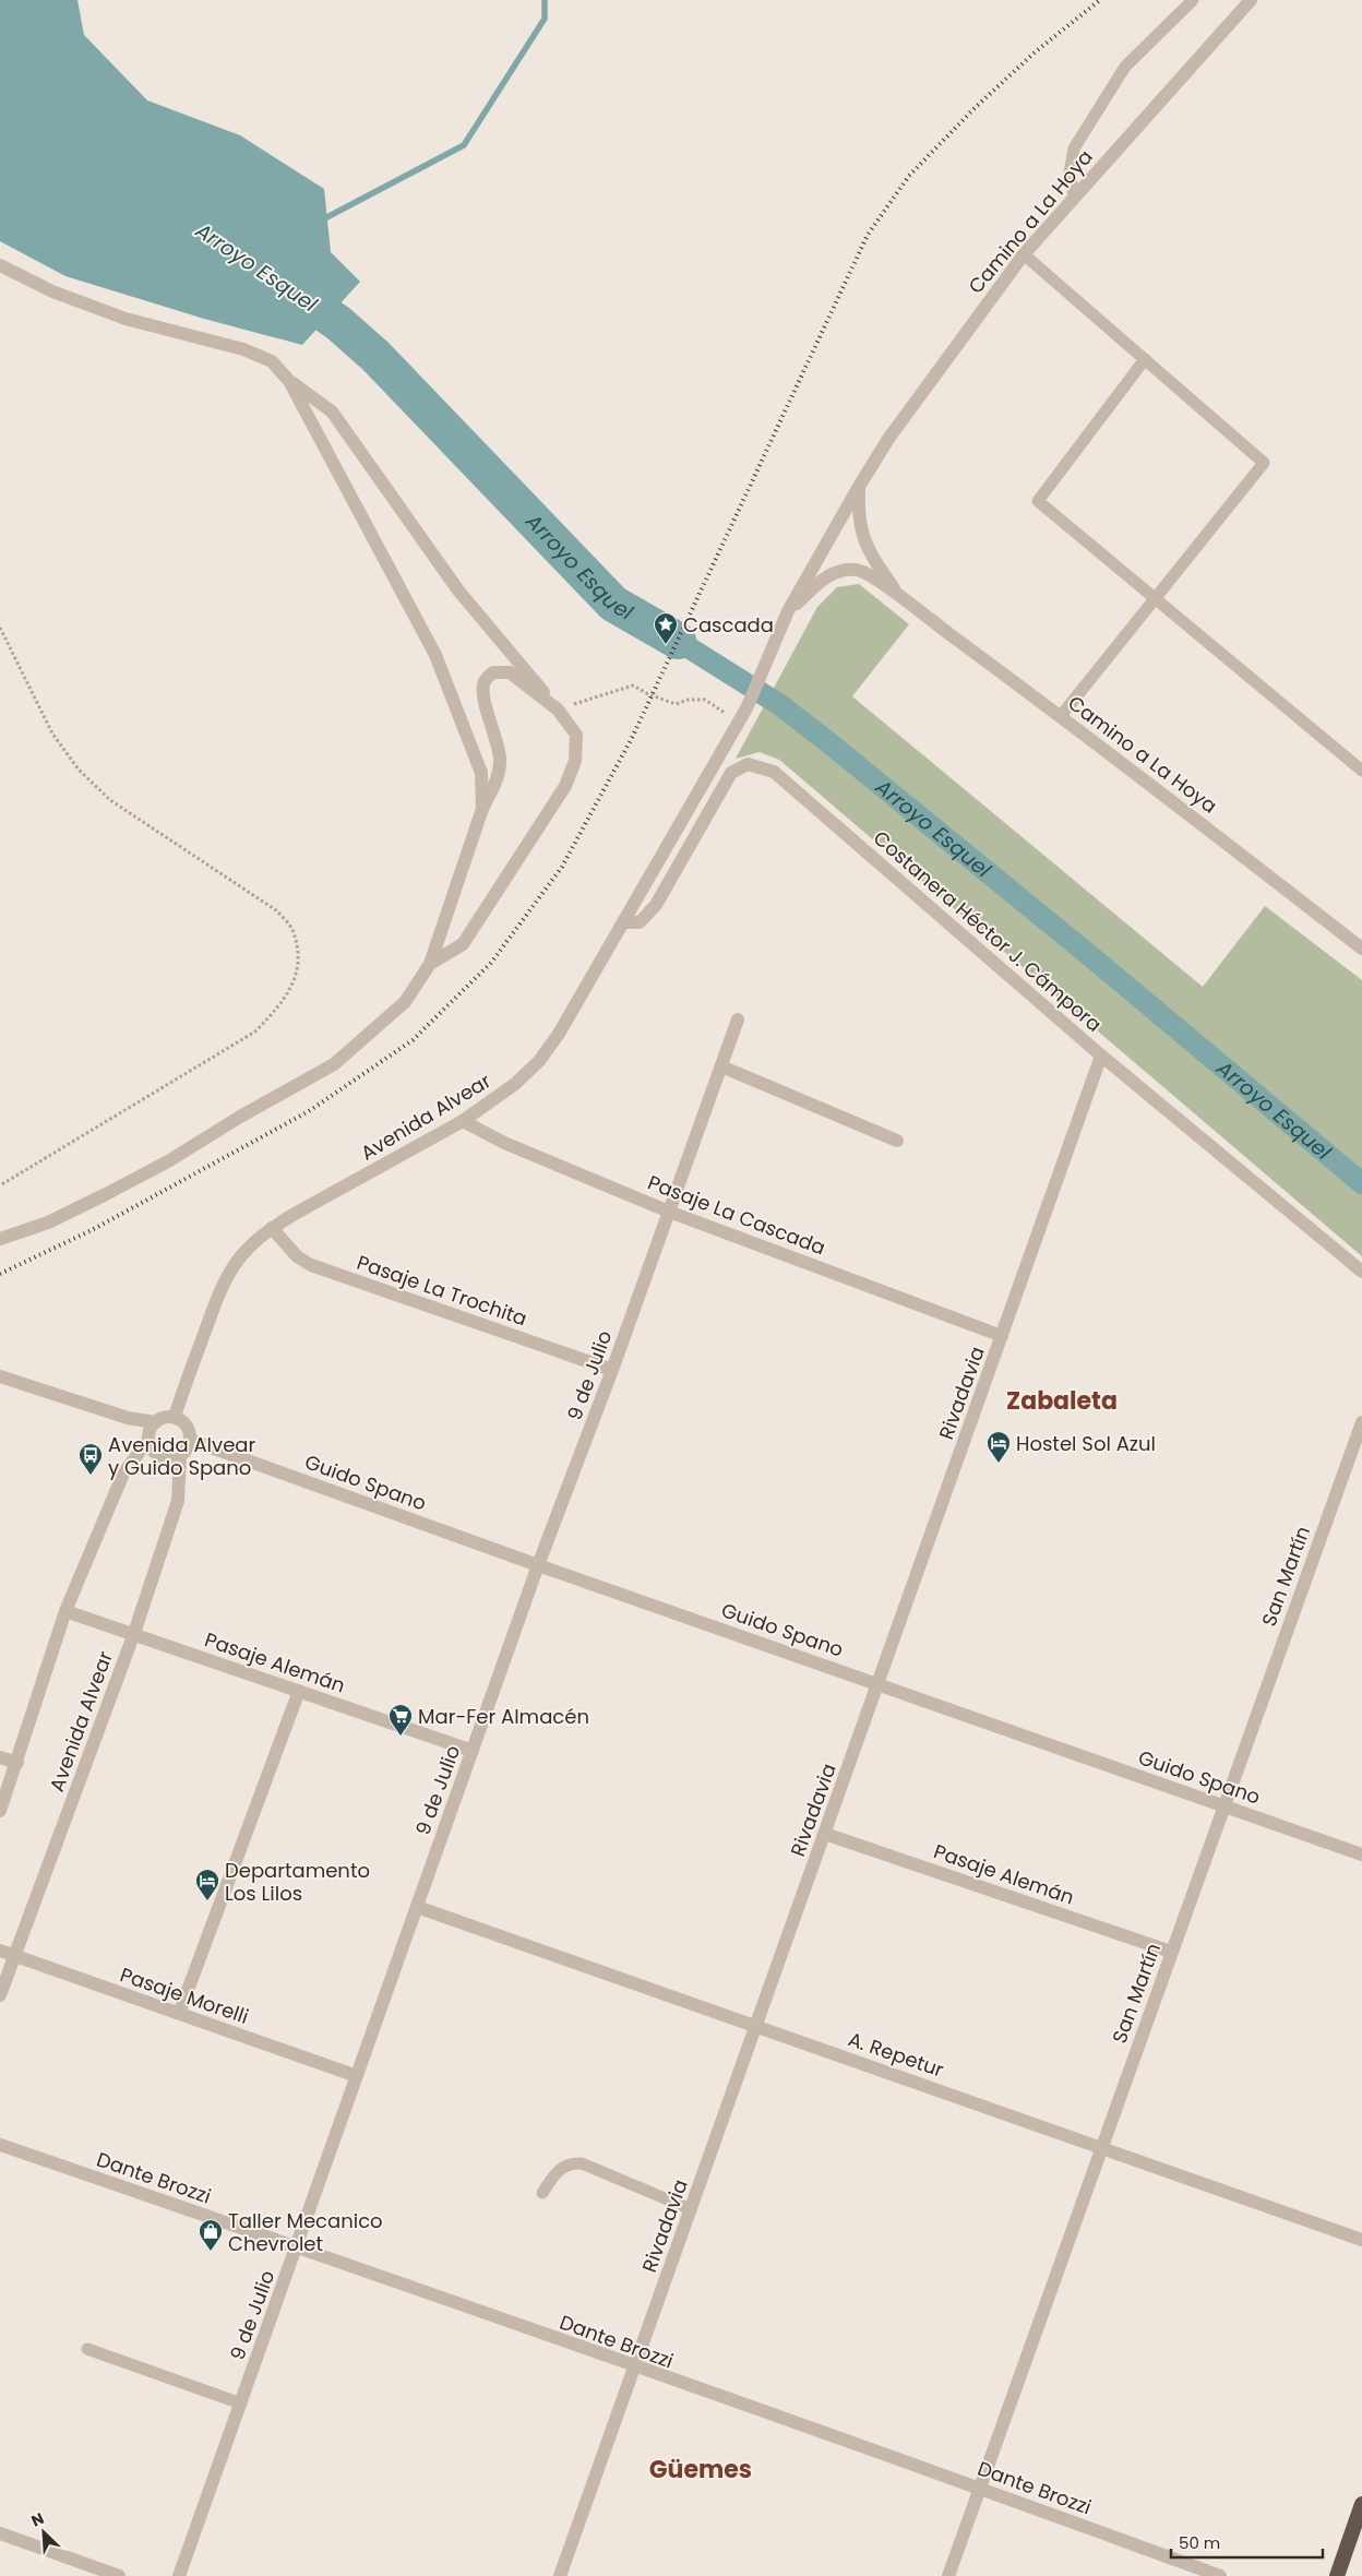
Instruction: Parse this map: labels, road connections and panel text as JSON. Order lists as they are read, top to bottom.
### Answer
{
  "streets": {
    "street": [
      "Camino a La Hoya",
      "Costanera Héctor J. Cámpora",
      "Avenida Alvear",
      "Pasaje La Cascada",
      "Pasaje La Trochita",
      "9 de Julio",
      "Rivadavia",
      "Guido Spano",
      "San Martín",
      "Pasaje Alemán",
      "Pasaje Morelli",
      "A. Repetur",
      "Dante Brozzi"
    ]
  },
  "crossings": [
    ["Camino a La Hoya", "Avenida Alvear"],
    ["Costanera Héctor J. Cámpora", "Avenida Alvear"],
    ["Costanera Héctor J. Cámpora", "Rivadavia"],
    ["Avenida Alvear", "Pasaje La Cascada"],
    ["Avenida Alvear", "Pasaje La Trochita"],
    ["Avenida Alvear", "Guido Spano"],
    ["Avenida Alvear", "Pasaje Alemán"],
    ["Avenida Alvear", "Pasaje Morelli"],
    ["Pasaje La Cascada", "9 de Julio"],
    ["Pasaje La Cascada", "Rivadavia"],
    ["Pasaje La Trochita", "9 de Julio"],
    ["9 de Julio", "Guido Spano"],
    ["9 de Julio", "Pasaje Alemán"],
    ["9 de Julio", "Pasaje Morelli"],
    ["9 de Julio", "A. Repetur"],
    ["9 de Julio", "Dante Brozzi"],
    ["Rivadavia", "Guido Spano"],
    ["Rivadavia", "Pasaje Alemán"],
    ["Rivadavia", "A. Repetur"],
    ["Rivadavia", "Dante Brozzi"],
    ["Guido Spano", "San Martín"],
    ["San Martín", "Pasaje Alemán"],
    ["San Martín", "A. Repetur"],
    ["San Martín", "Dante Brozzi"]
  ],
  "districts": ["Zabaleta", "Güemes"],
  "water": ["Arroyo Esquel"],
  "places": {
    "place": ["Cascada"],
    "hotel": ["Hostel Sol Azul", "Departamento Los Lilos"],
    "bus stop": ["Avenida Alvear y Guido Spano"],
    "supermarket": ["Mar-Fer Almacén"],
    "shop": ["Taller Mecanico Chevrolet"]
  },
  "scale_bar": "50 m",
  "north": "top left"
}
